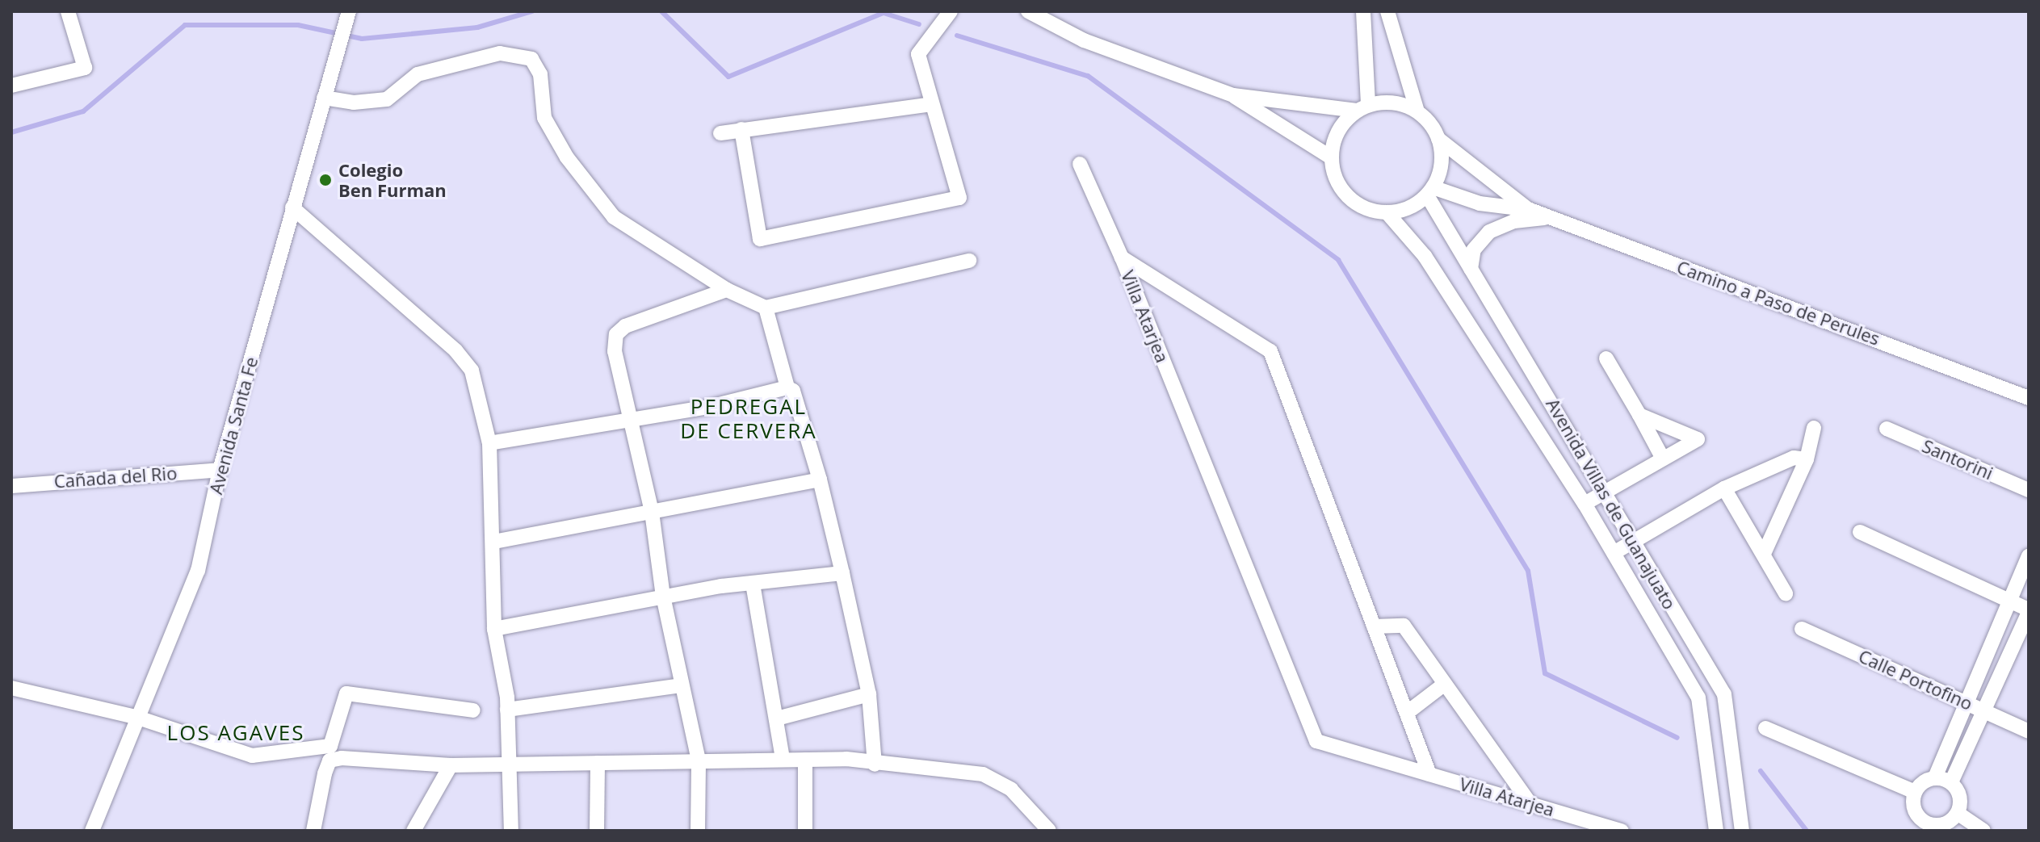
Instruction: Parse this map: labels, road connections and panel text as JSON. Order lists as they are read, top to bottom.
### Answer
{
  "streets": {
    "street": [
      "Camino a Paso de Perules",
      "Villa Atarjea",
      "Avenida Santa Fe",
      "Santorini",
      "Cañada del Rio",
      "Avenida Villas de Guanajuato",
      "Calle Portofino"
    ]
  },
  "crossings": [
    ["Camino a Paso de Perules", "Avenida Villas de Guanajuato"],
    ["Avenida Santa Fe", "Cañada del Rio"]
  ],
  "districts": ["PEDREGAL DE CERVERA", "LOS AGAVES"],
  "places": ["Colegio Ben Furman"]
}
